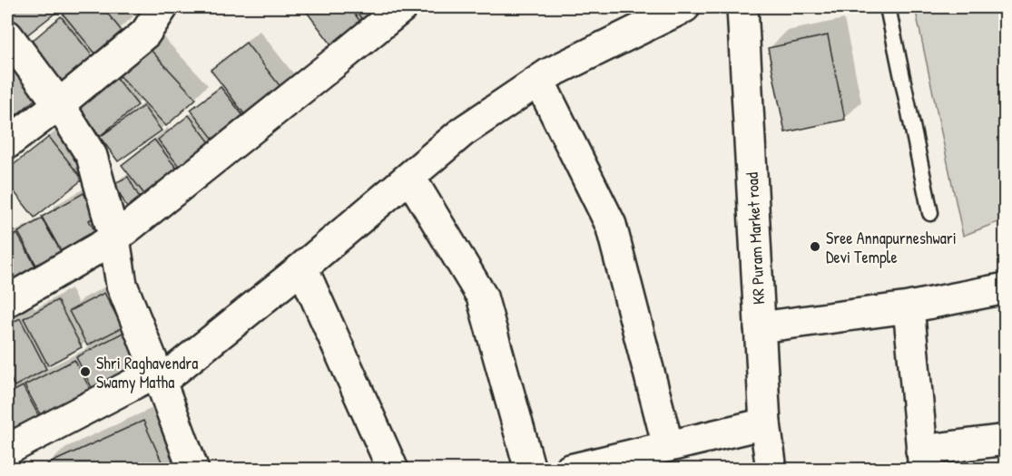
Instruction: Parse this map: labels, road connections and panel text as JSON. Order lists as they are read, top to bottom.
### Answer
{
  "streets": {
    "street": ["KR Puram Market road"]
  },
  "places": ["Sree Annapurneshwari Devi Temple", "Shri Raghavendra Swamy Matha"]
}
